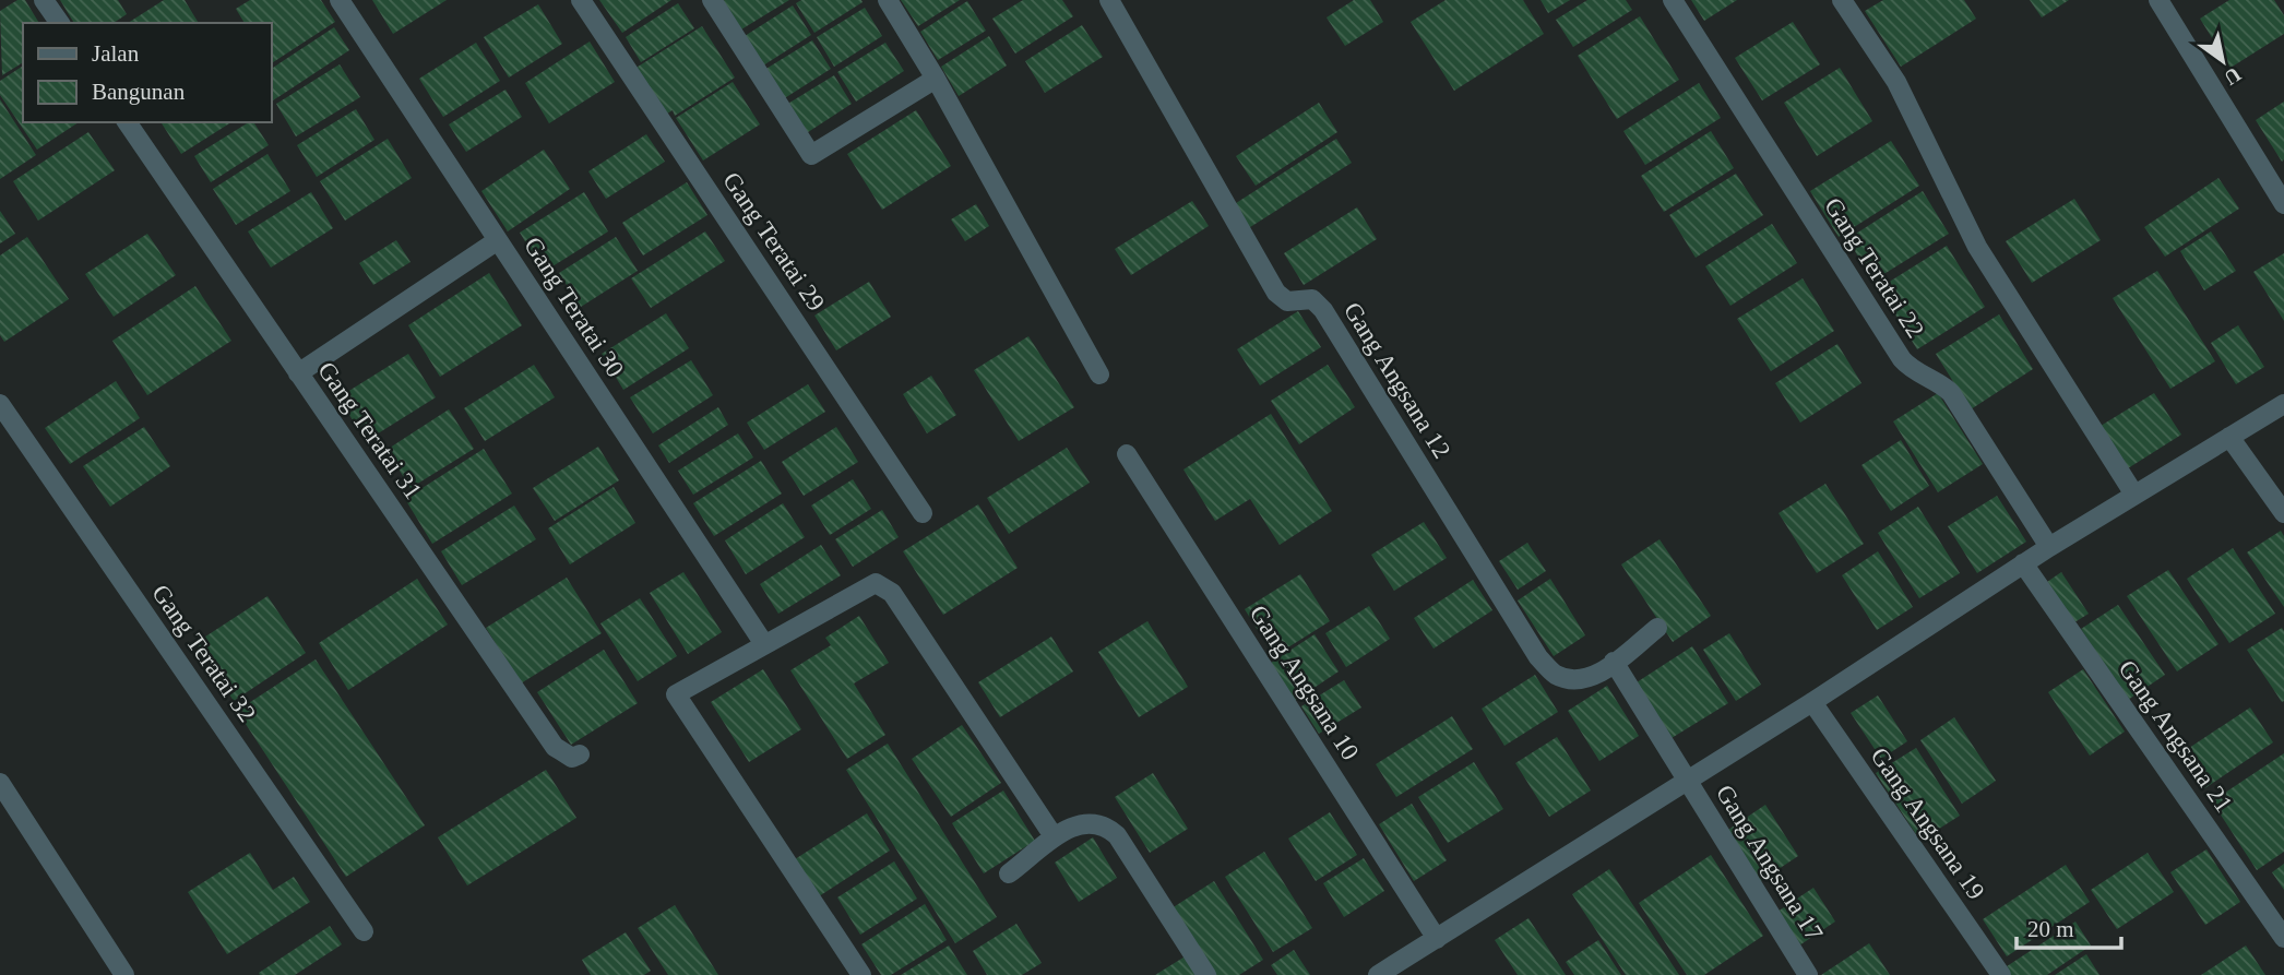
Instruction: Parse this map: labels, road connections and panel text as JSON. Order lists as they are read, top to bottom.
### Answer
{
  "streets": {
    "street": [
      "Gang Teratai 29",
      "Gang Teratai 22",
      "Gang Teratai 30",
      "Gang Angsana 12",
      "Gang Teratai 31",
      "Gang Teratai 32",
      "Gang Angsana 10",
      "Gang Angsana 21",
      "Gang Angsana 19",
      "Gang Angsana 17"
    ]
  },
  "legend": ["Jalan", "Bangunan"],
  "scale_bar": "20 m",
  "north": "bottom right"
}
